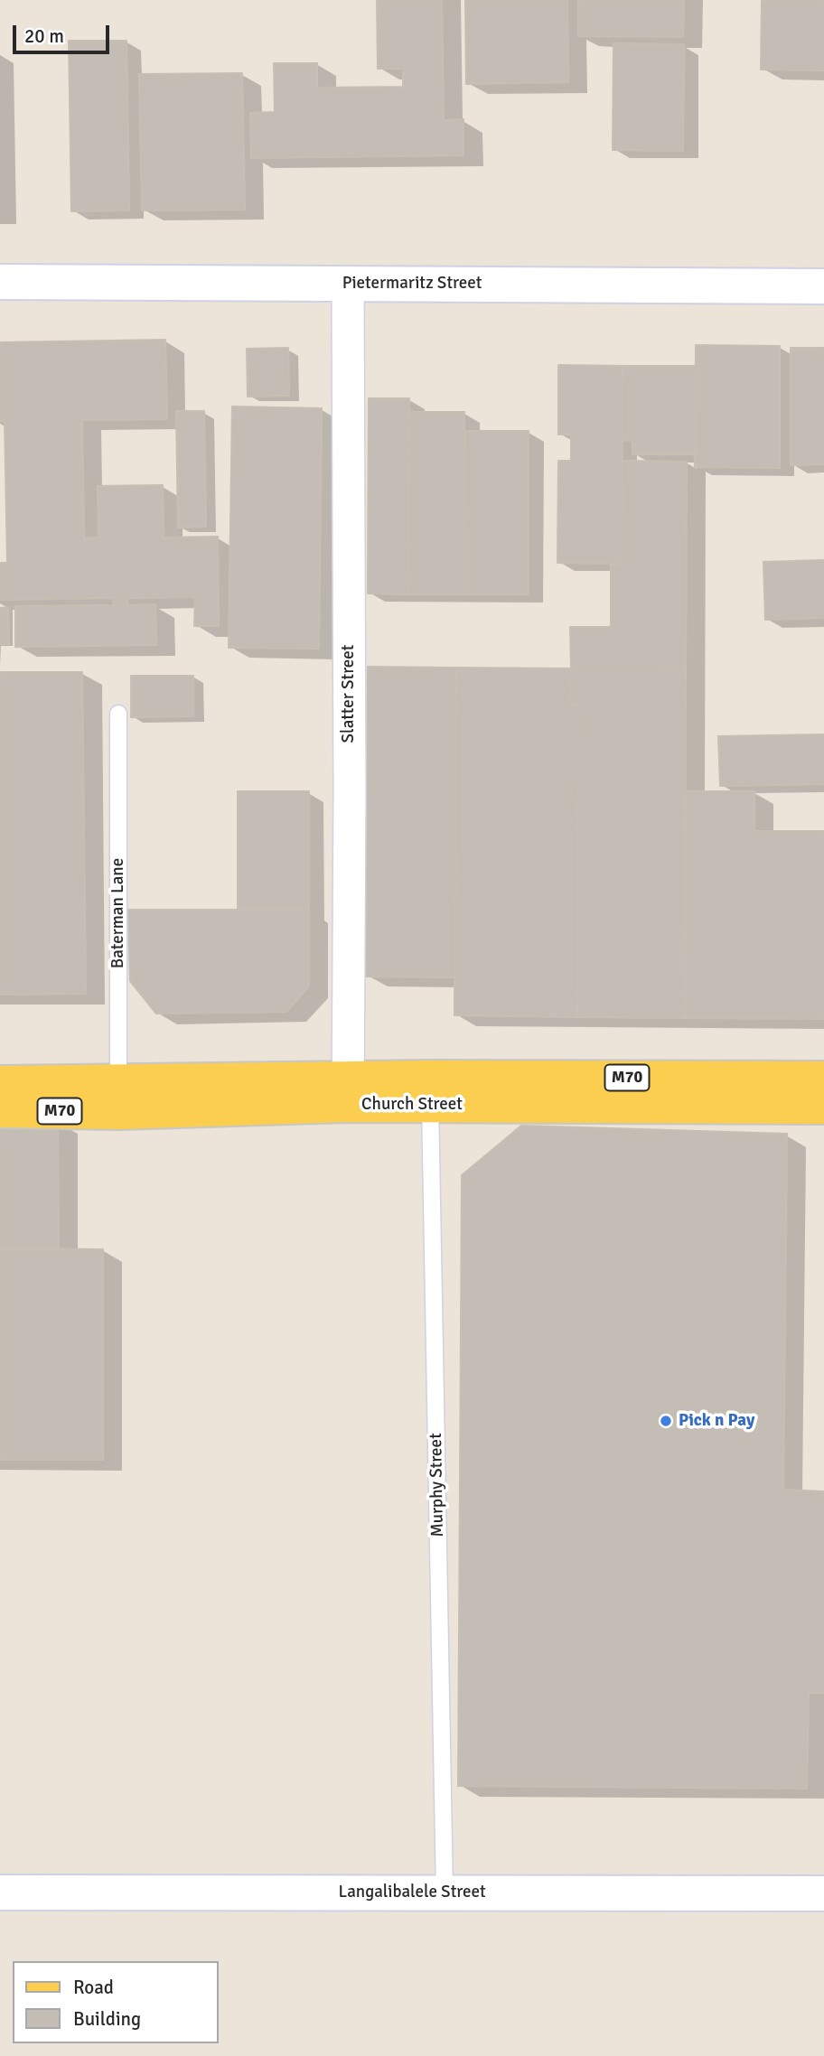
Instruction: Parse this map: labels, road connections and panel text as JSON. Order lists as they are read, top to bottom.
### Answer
{
  "streets": {
    "main road": ["M70", "Church Street"],
    "street": ["Pietermaritz Street", "Slatter Street", "Langalibalele Street"],
    "lane": ["Baterman Lane", "Murphy Street"]
  },
  "crossings": [
    ["Pietermaritz Street", "Slatter Street"],
    ["Slatter Street", "Church Street"],
    ["Baterman Lane", "Church Street"],
    ["Church Street", "Murphy Street"],
    ["Murphy Street", "Langalibalele Street"]
  ],
  "places": ["Pick n Pay"],
  "legend": ["Road", "Building"],
  "scale_bar": "20 m"
}
